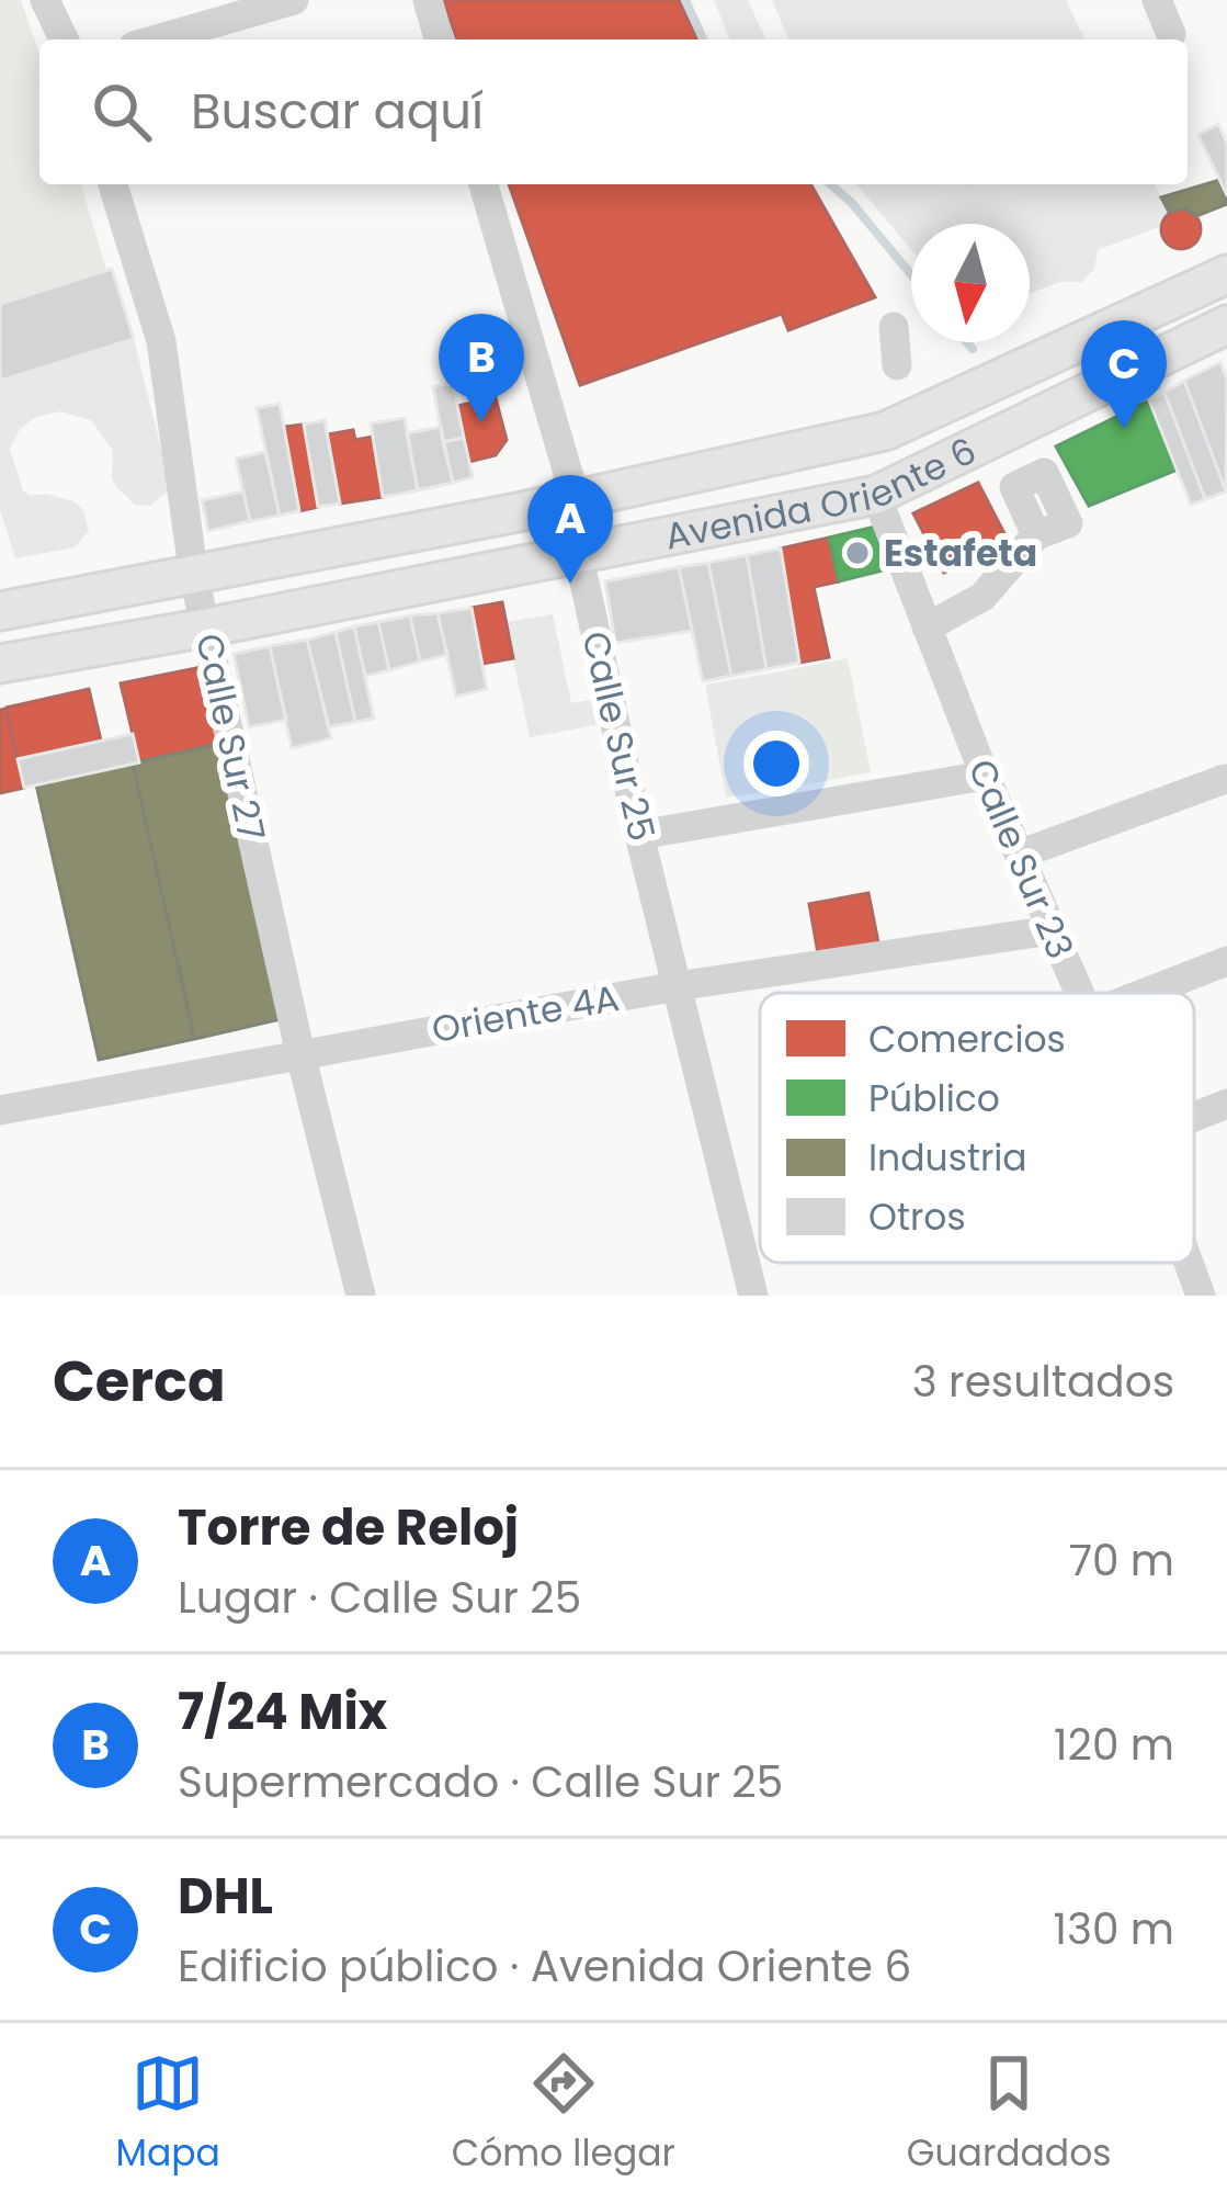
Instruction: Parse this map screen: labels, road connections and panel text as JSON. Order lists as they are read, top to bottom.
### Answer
{
  "streets": {
    "main road": ["Avenida Oriente 6"],
    "street": [
      "Calle Sur 25",
      "Calle Sur 27",
      "Calle Sur 23",
      "Oriente 4A"
    ]
  },
  "crossings": [
    ["Avenida Oriente 6", "Calle Sur 25"],
    ["Avenida Oriente 6", "Calle Sur 27"],
    ["Avenida Oriente 6", "Calle Sur 23"],
    ["Calle Sur 25", "Oriente 4A"],
    ["Calle Sur 27", "Oriente 4A"],
    ["Calle Sur 23", "Oriente 4A"]
  ],
  "places": ["Estafeta"],
  "legend": [
    "Comercios",
    "Público",
    "Industria",
    "Otros"
  ],
  "north": "bottom",
  "page": {
    "search": "Buscar aquí",
    "pins": ["B", "C", "A"],
    "heading": ["Cerca", "3 resultados"],
    "list": [
      {
        "mark": "A",
        "name": "Torre de Reloj",
        "note": "Lugar · Calle Sur 25",
        "value": "70 m"
      },
      {
        "mark": "B",
        "name": "7/24 Mix",
        "note": "Supermercado · Calle Sur 25",
        "value": "120 m"
      },
      {
        "mark": "C",
        "name": "DHL",
        "note": "Edificio público · Avenida Oriente 6",
        "value": "130 m"
      }
    ],
    "nav": ["Mapa", "Cómo llegar", "Guardados"]
  }
}
